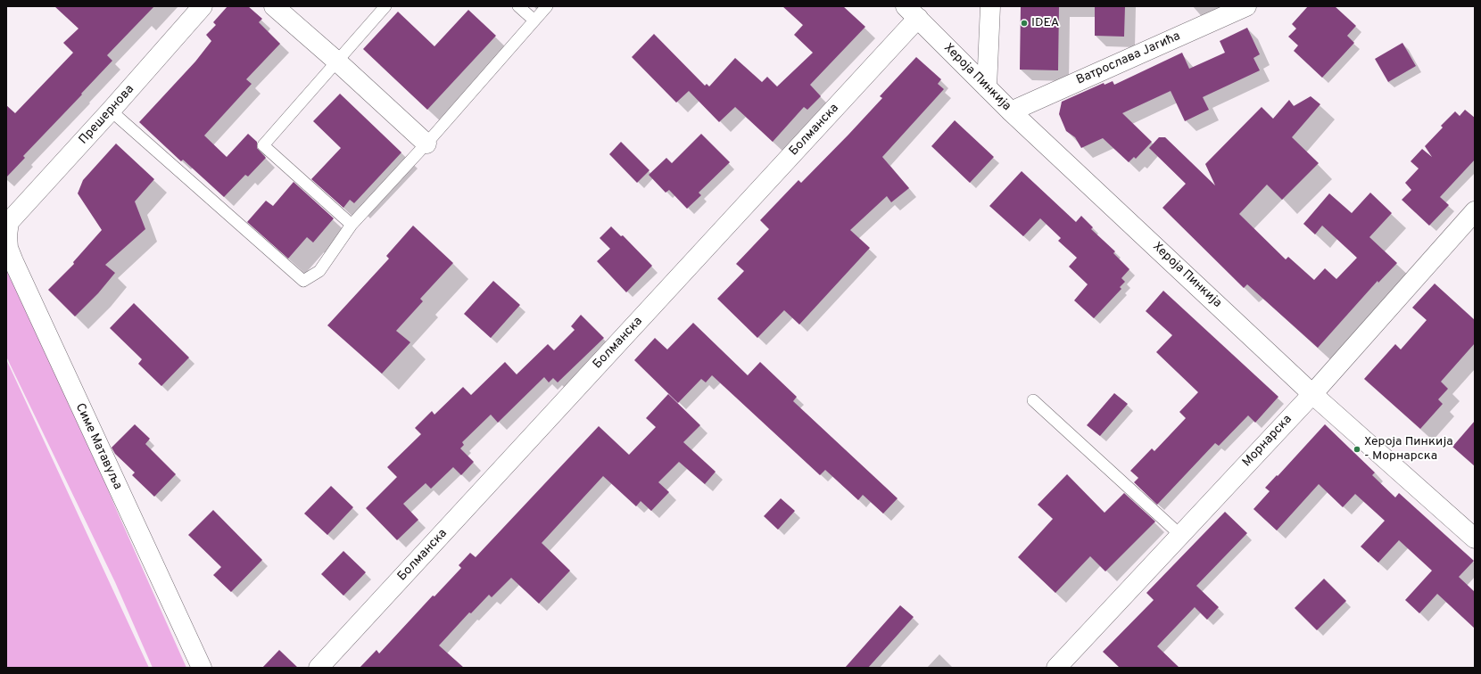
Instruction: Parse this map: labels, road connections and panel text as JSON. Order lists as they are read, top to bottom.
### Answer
{
  "streets": {
    "street": [
      "Ватрослава Јагића",
      "Хероја Пинкија",
      "Прешернова",
      "Болманска",
      "Морнарска",
      "Симе Матавуља"
    ]
  },
  "crossings": [
    ["Ватрослава Јагића", "Хероја Пинкија"],
    ["Хероја Пинкија", "Болманска"],
    ["Хероја Пинкија", "Морнарска"],
    ["Прешернова", "Симе Матавуља"]
  ],
  "places": ["IDEA", "Хероја Пинкија - Морнарска"]
}
